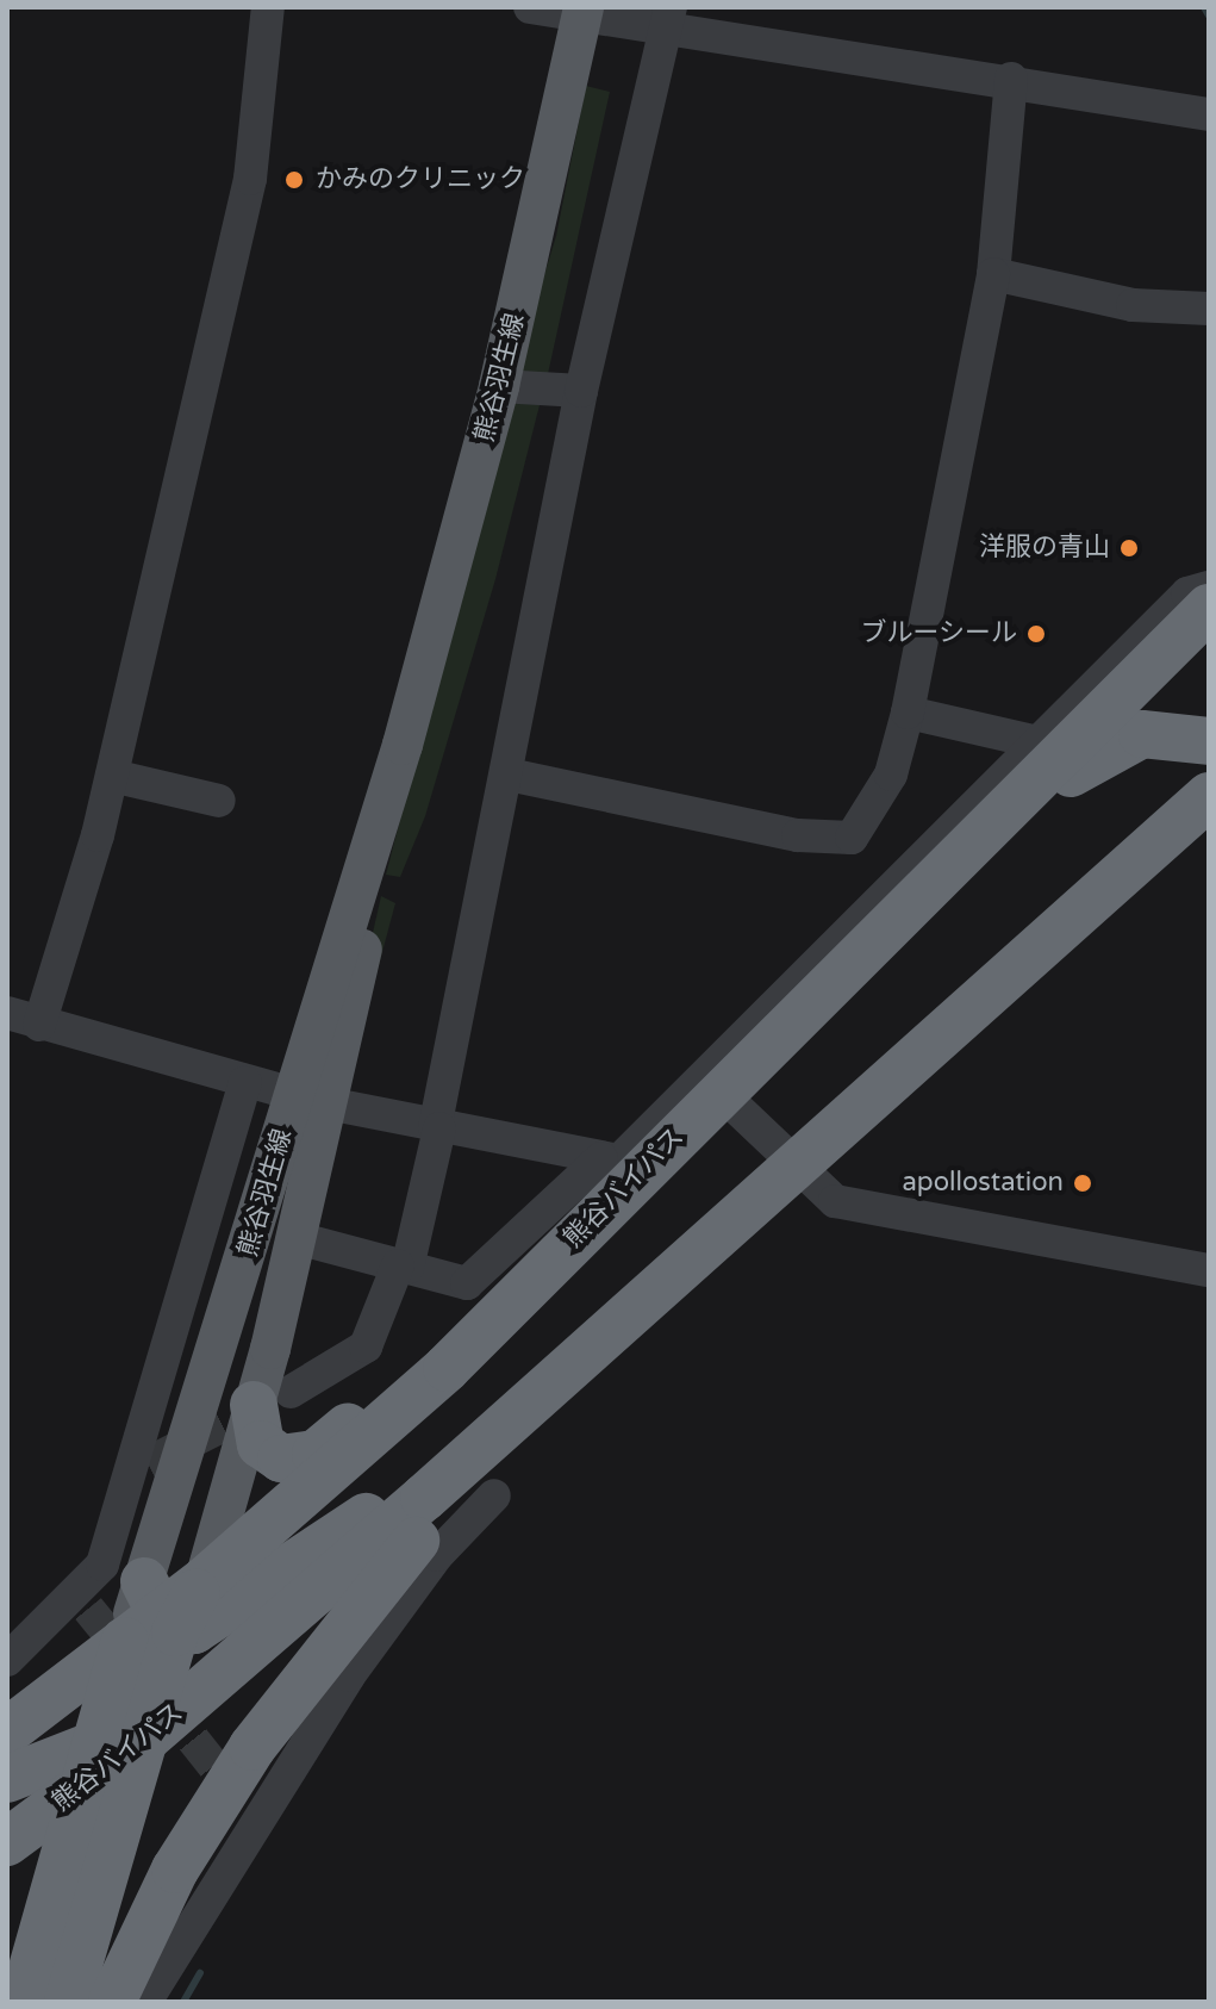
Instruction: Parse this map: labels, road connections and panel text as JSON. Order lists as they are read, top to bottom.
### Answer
{
  "streets": {
    "highway": ["熊谷バイパス"],
    "main road": ["熊谷羽生線"]
  },
  "crossings": [
    ["熊谷羽生線", "熊谷バイパス"]
  ],
  "places": [
    "かみのクリニック",
    "洋服の青山",
    "ブルーシール",
    "apollostation"
  ]
}
